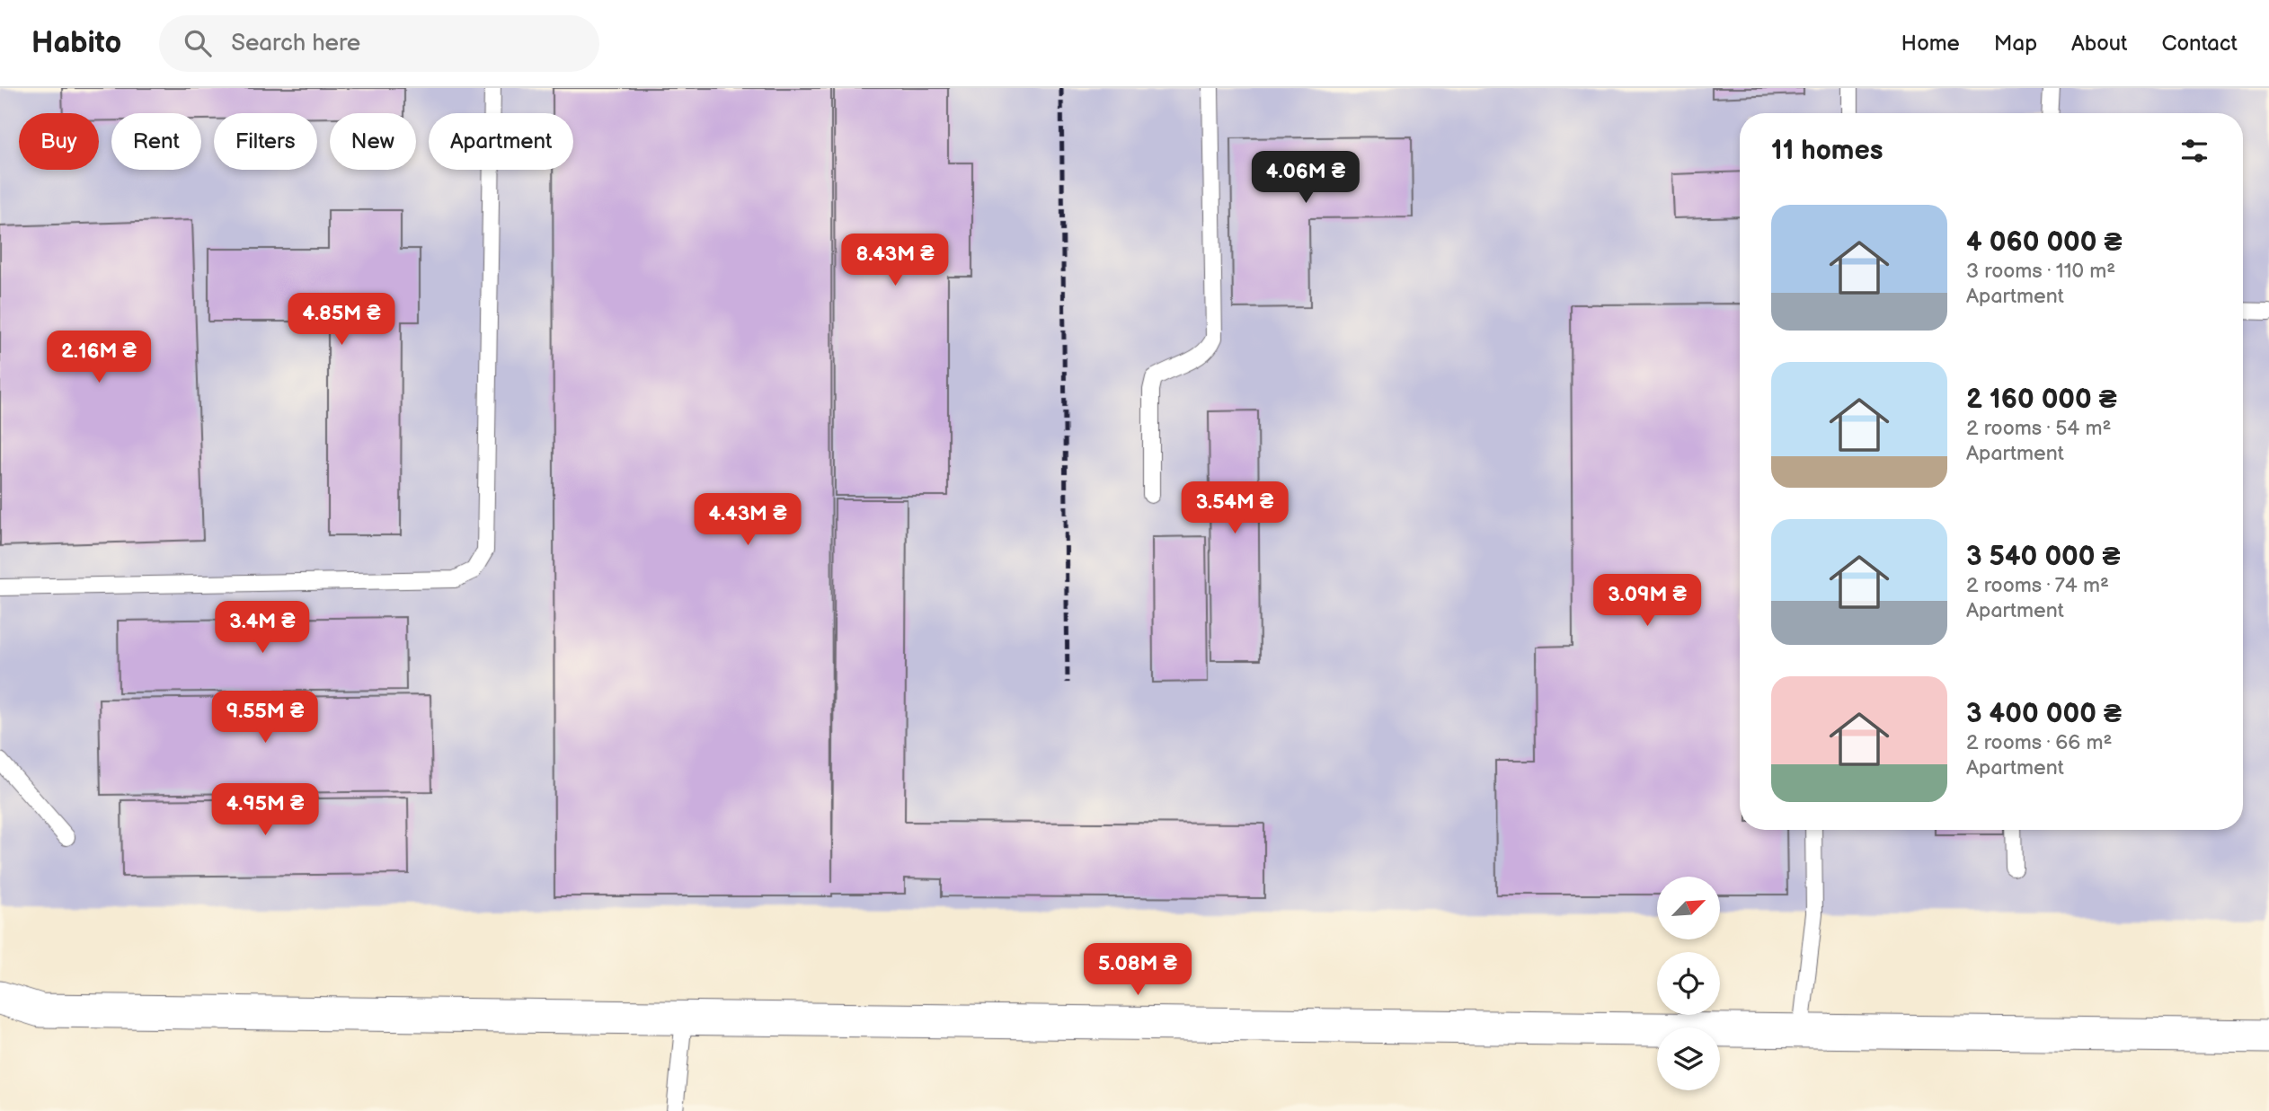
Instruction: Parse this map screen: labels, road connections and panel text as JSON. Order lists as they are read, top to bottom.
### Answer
{
  "north": "top right",
  "page": {
    "header": "Habito",
    "search": "Search here",
    "nav": [
      "Home",
      "Map",
      "About",
      "Contact"
    ],
    "chip": [
      "Buy",
      "Rent",
      "Filters",
      "New",
      "Apartment"
    ],
    "heading": "11 homes",
    "price": [
      "4.06M ₴",
      "8.43M ₴",
      "4.85M ₴",
      "2.16M ₴",
      "3.54M ₴",
      "4.43M ₴",
      "3.09M ₴",
      "3.4M ₴",
      "9.55M ₴",
      "4.95M ₴",
      "5.08M ₴"
    ],
    "list": [
      {
        "name": "4 060 000 ₴",
        "note": "3 rooms · 110 m² · Apartment"
      },
      {
        "name": "2 160 000 ₴",
        "note": "2 rooms · 54 m² · Apartment"
      },
      {
        "name": "3 540 000 ₴",
        "note": "2 rooms · 74 m² · Apartment"
      },
      {
        "name": "3 400 000 ₴",
        "note": "2 rooms · 66 m² · Apartment"
      }
    ]
  }
}
